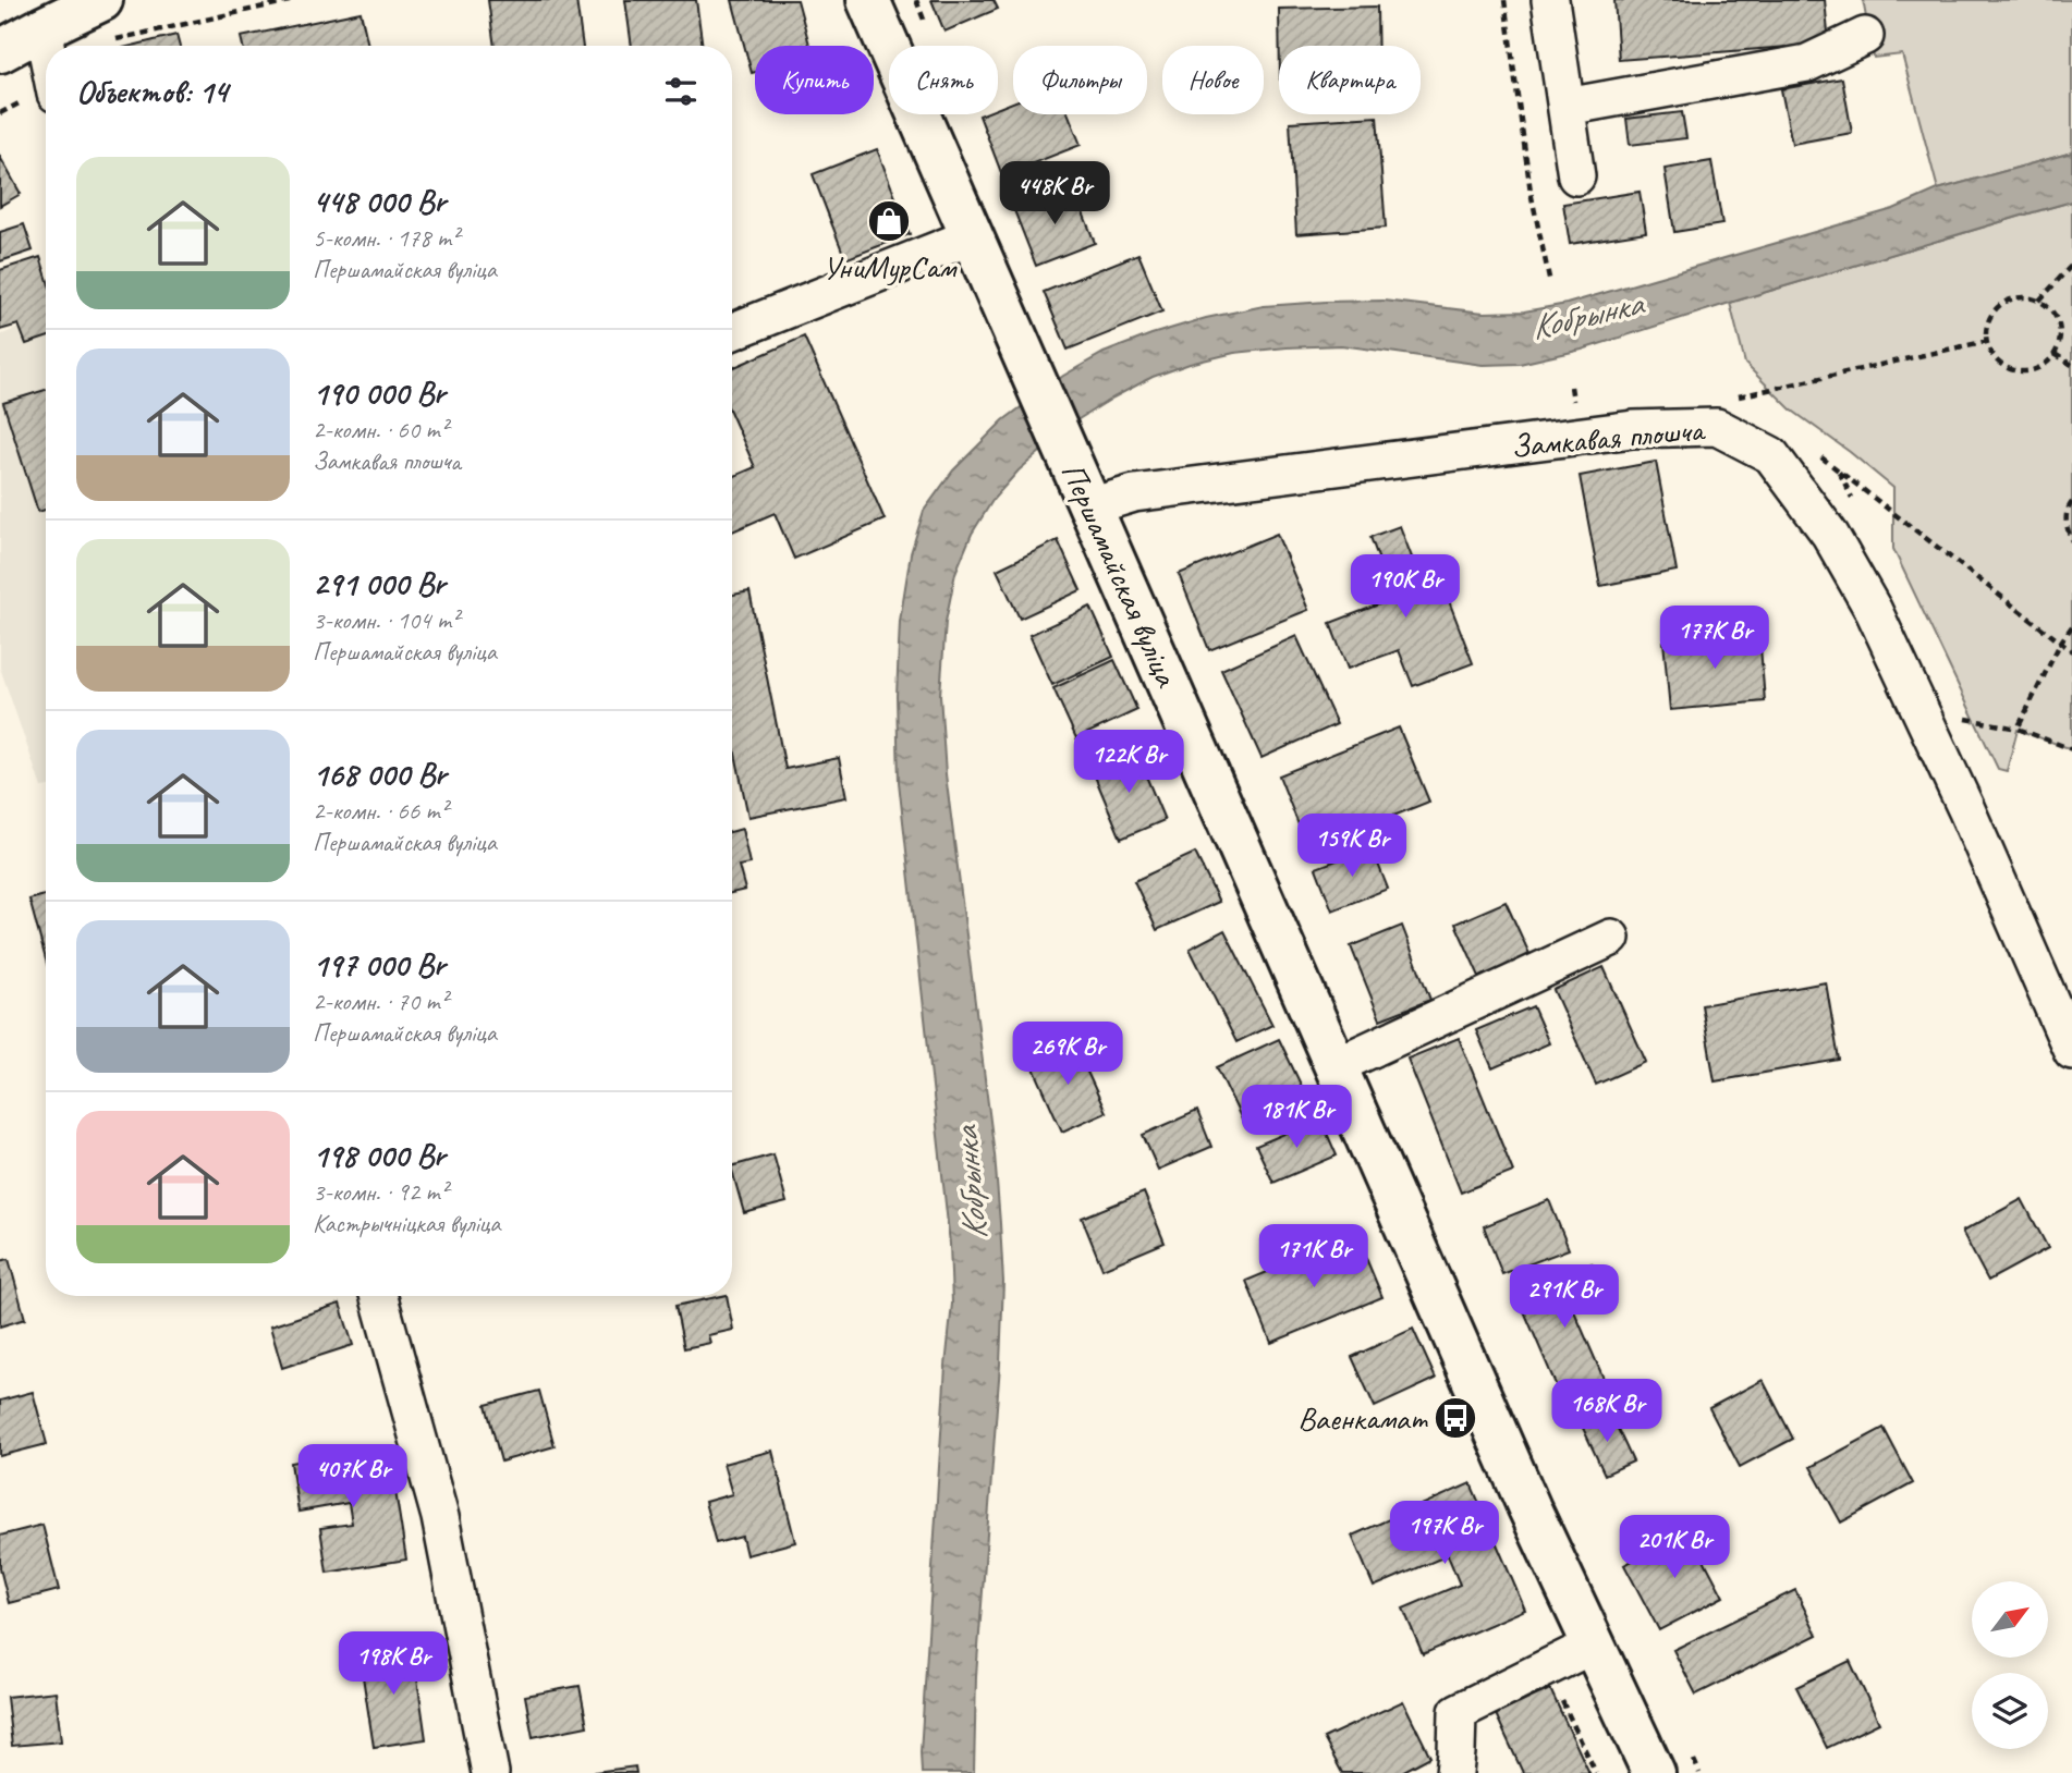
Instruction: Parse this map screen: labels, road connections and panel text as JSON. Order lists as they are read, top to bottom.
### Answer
{
  "streets": {
    "main road": ["Першамайская вуліца"],
    "street": ["Замкавая плошча"]
  },
  "crossings": [
    ["Замкавая плошча", "Першамайская вуліца"]
  ],
  "water": ["Кобрынка"],
  "places": {
    "shop": ["УниМурСам"],
    "bus stop": ["Ваенкамат"]
  },
  "north": "top right",
  "page": {
    "chip": [
      "Купить",
      "Снять",
      "Фильтры",
      "Новое",
      "Квартира"
    ],
    "heading": "Объектов: 14",
    "list": [
      {
        "name": "448 000 Br",
        "note": "5-комн. · 178 m² · Першамайская вуліца"
      },
      {
        "name": "190 000 Br",
        "note": "2-комн. · 60 m² · Замкавая плошча"
      },
      {
        "name": "291 000 Br",
        "note": "3-комн. · 104 m² · Першамайская вуліца"
      },
      {
        "name": "168 000 Br",
        "note": "2-комн. · 66 m² · Першамайская вуліца"
      },
      {
        "name": "197 000 Br",
        "note": "2-комн. · 70 m² · Першамайская вуліца"
      },
      {
        "name": "198 000 Br",
        "note": "3-комн. · 92 m² · Кастрычніцкая вуліца"
      }
    ],
    "price": [
      "448K Br",
      "190K Br",
      "177K Br",
      "122K Br",
      "159K Br",
      "269K Br",
      "181K Br",
      "171K Br",
      "291K Br",
      "168K Br",
      "407K Br",
      "197K Br",
      "201K Br",
      "198K Br"
    ]
  }
}
